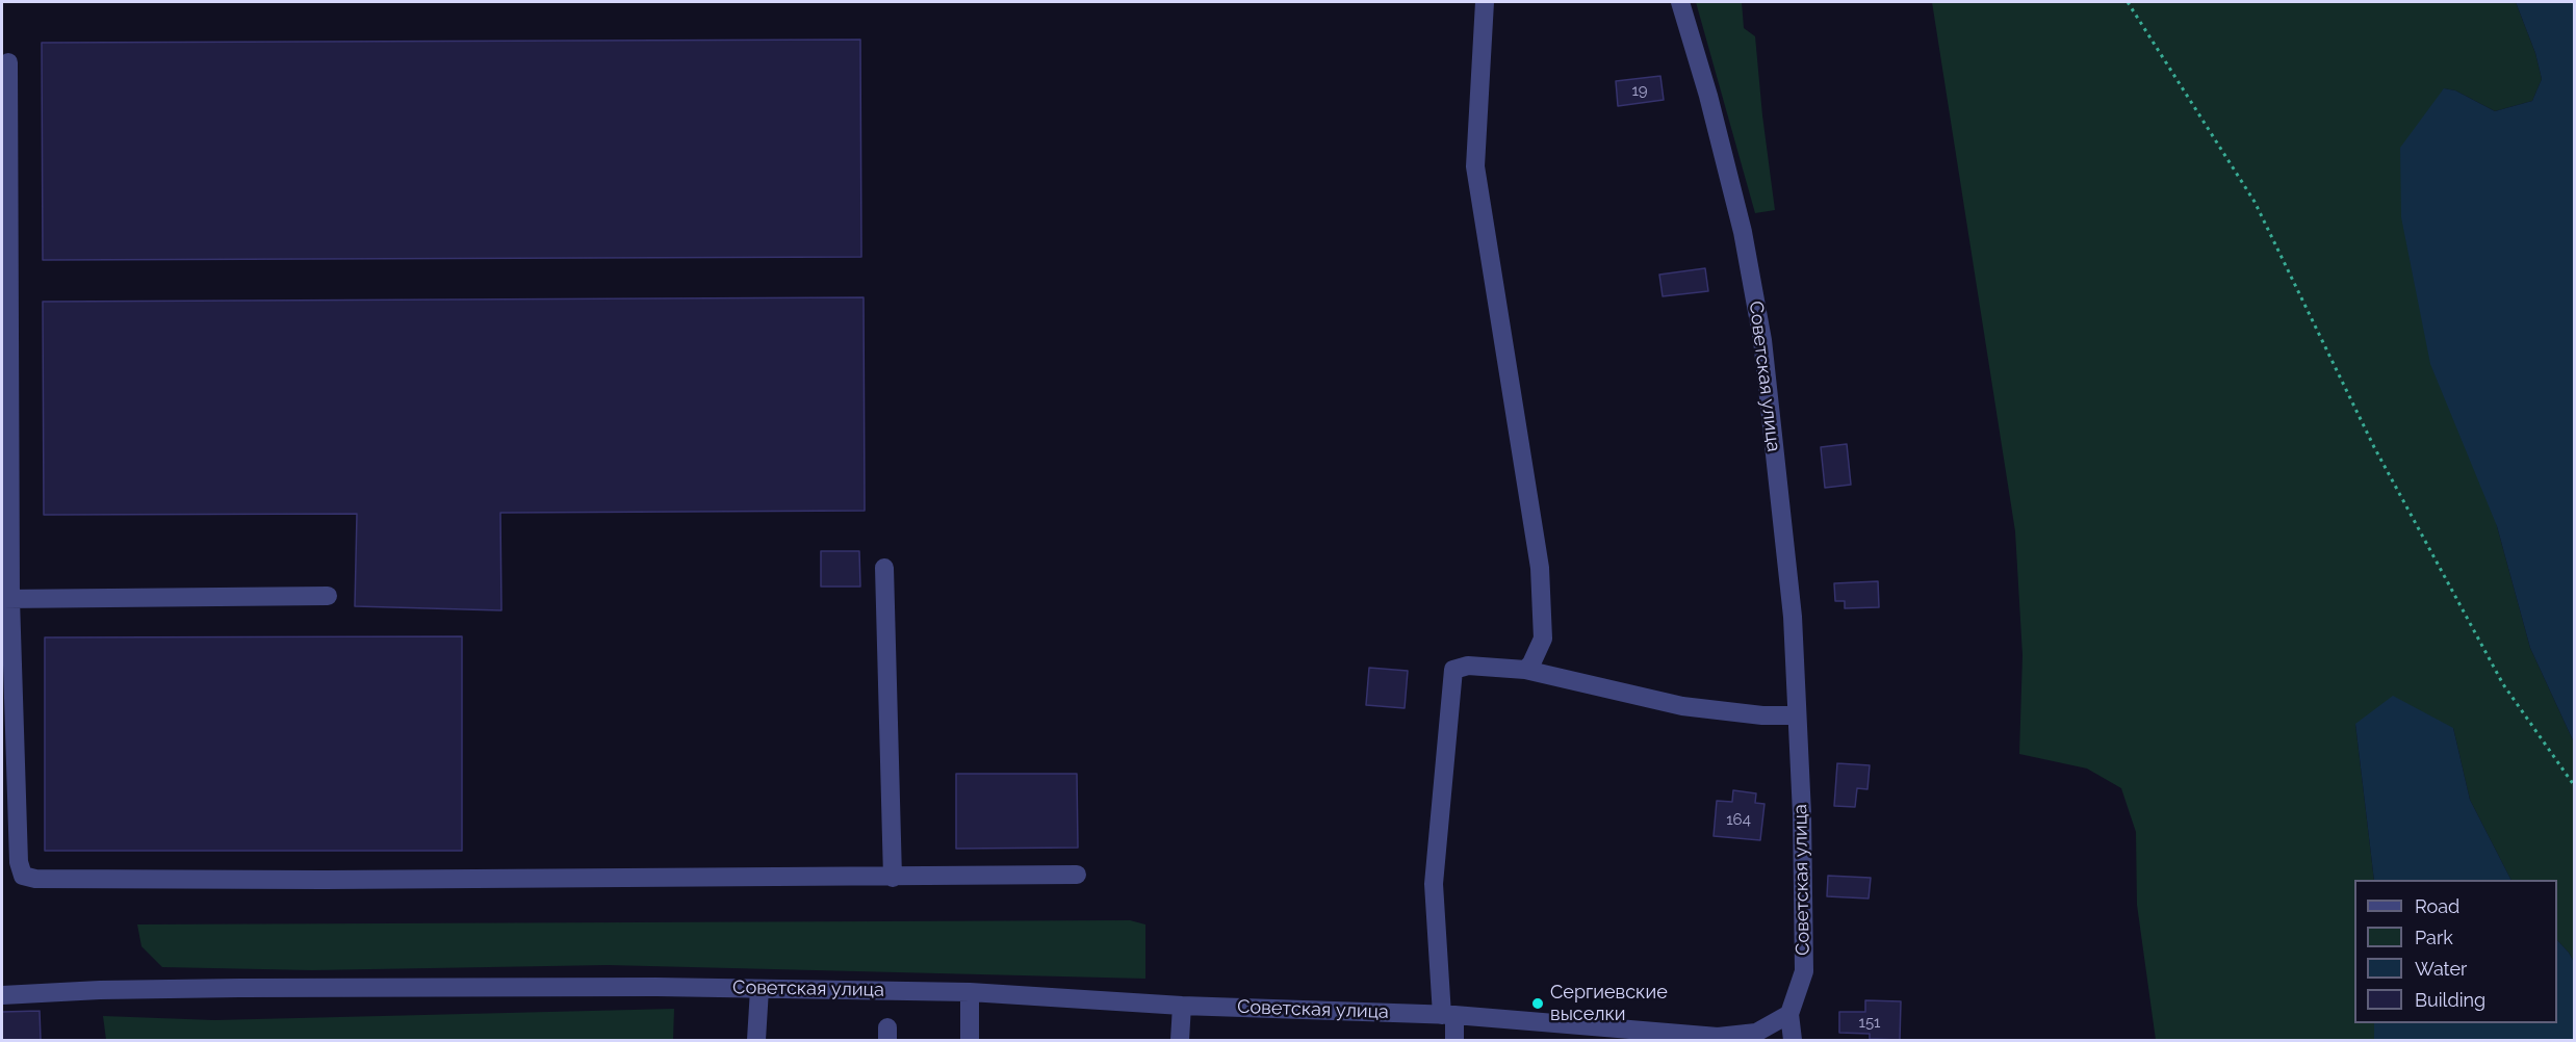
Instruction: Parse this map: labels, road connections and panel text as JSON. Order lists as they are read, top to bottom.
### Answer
{
  "streets": {
    "street": ["Советская улица"]
  },
  "places": ["Сергиевские выселки"],
  "house_numbers": ["19", "164", "151"],
  "legend": [
    "Road",
    "Park",
    "Water",
    "Building"
  ]
}
